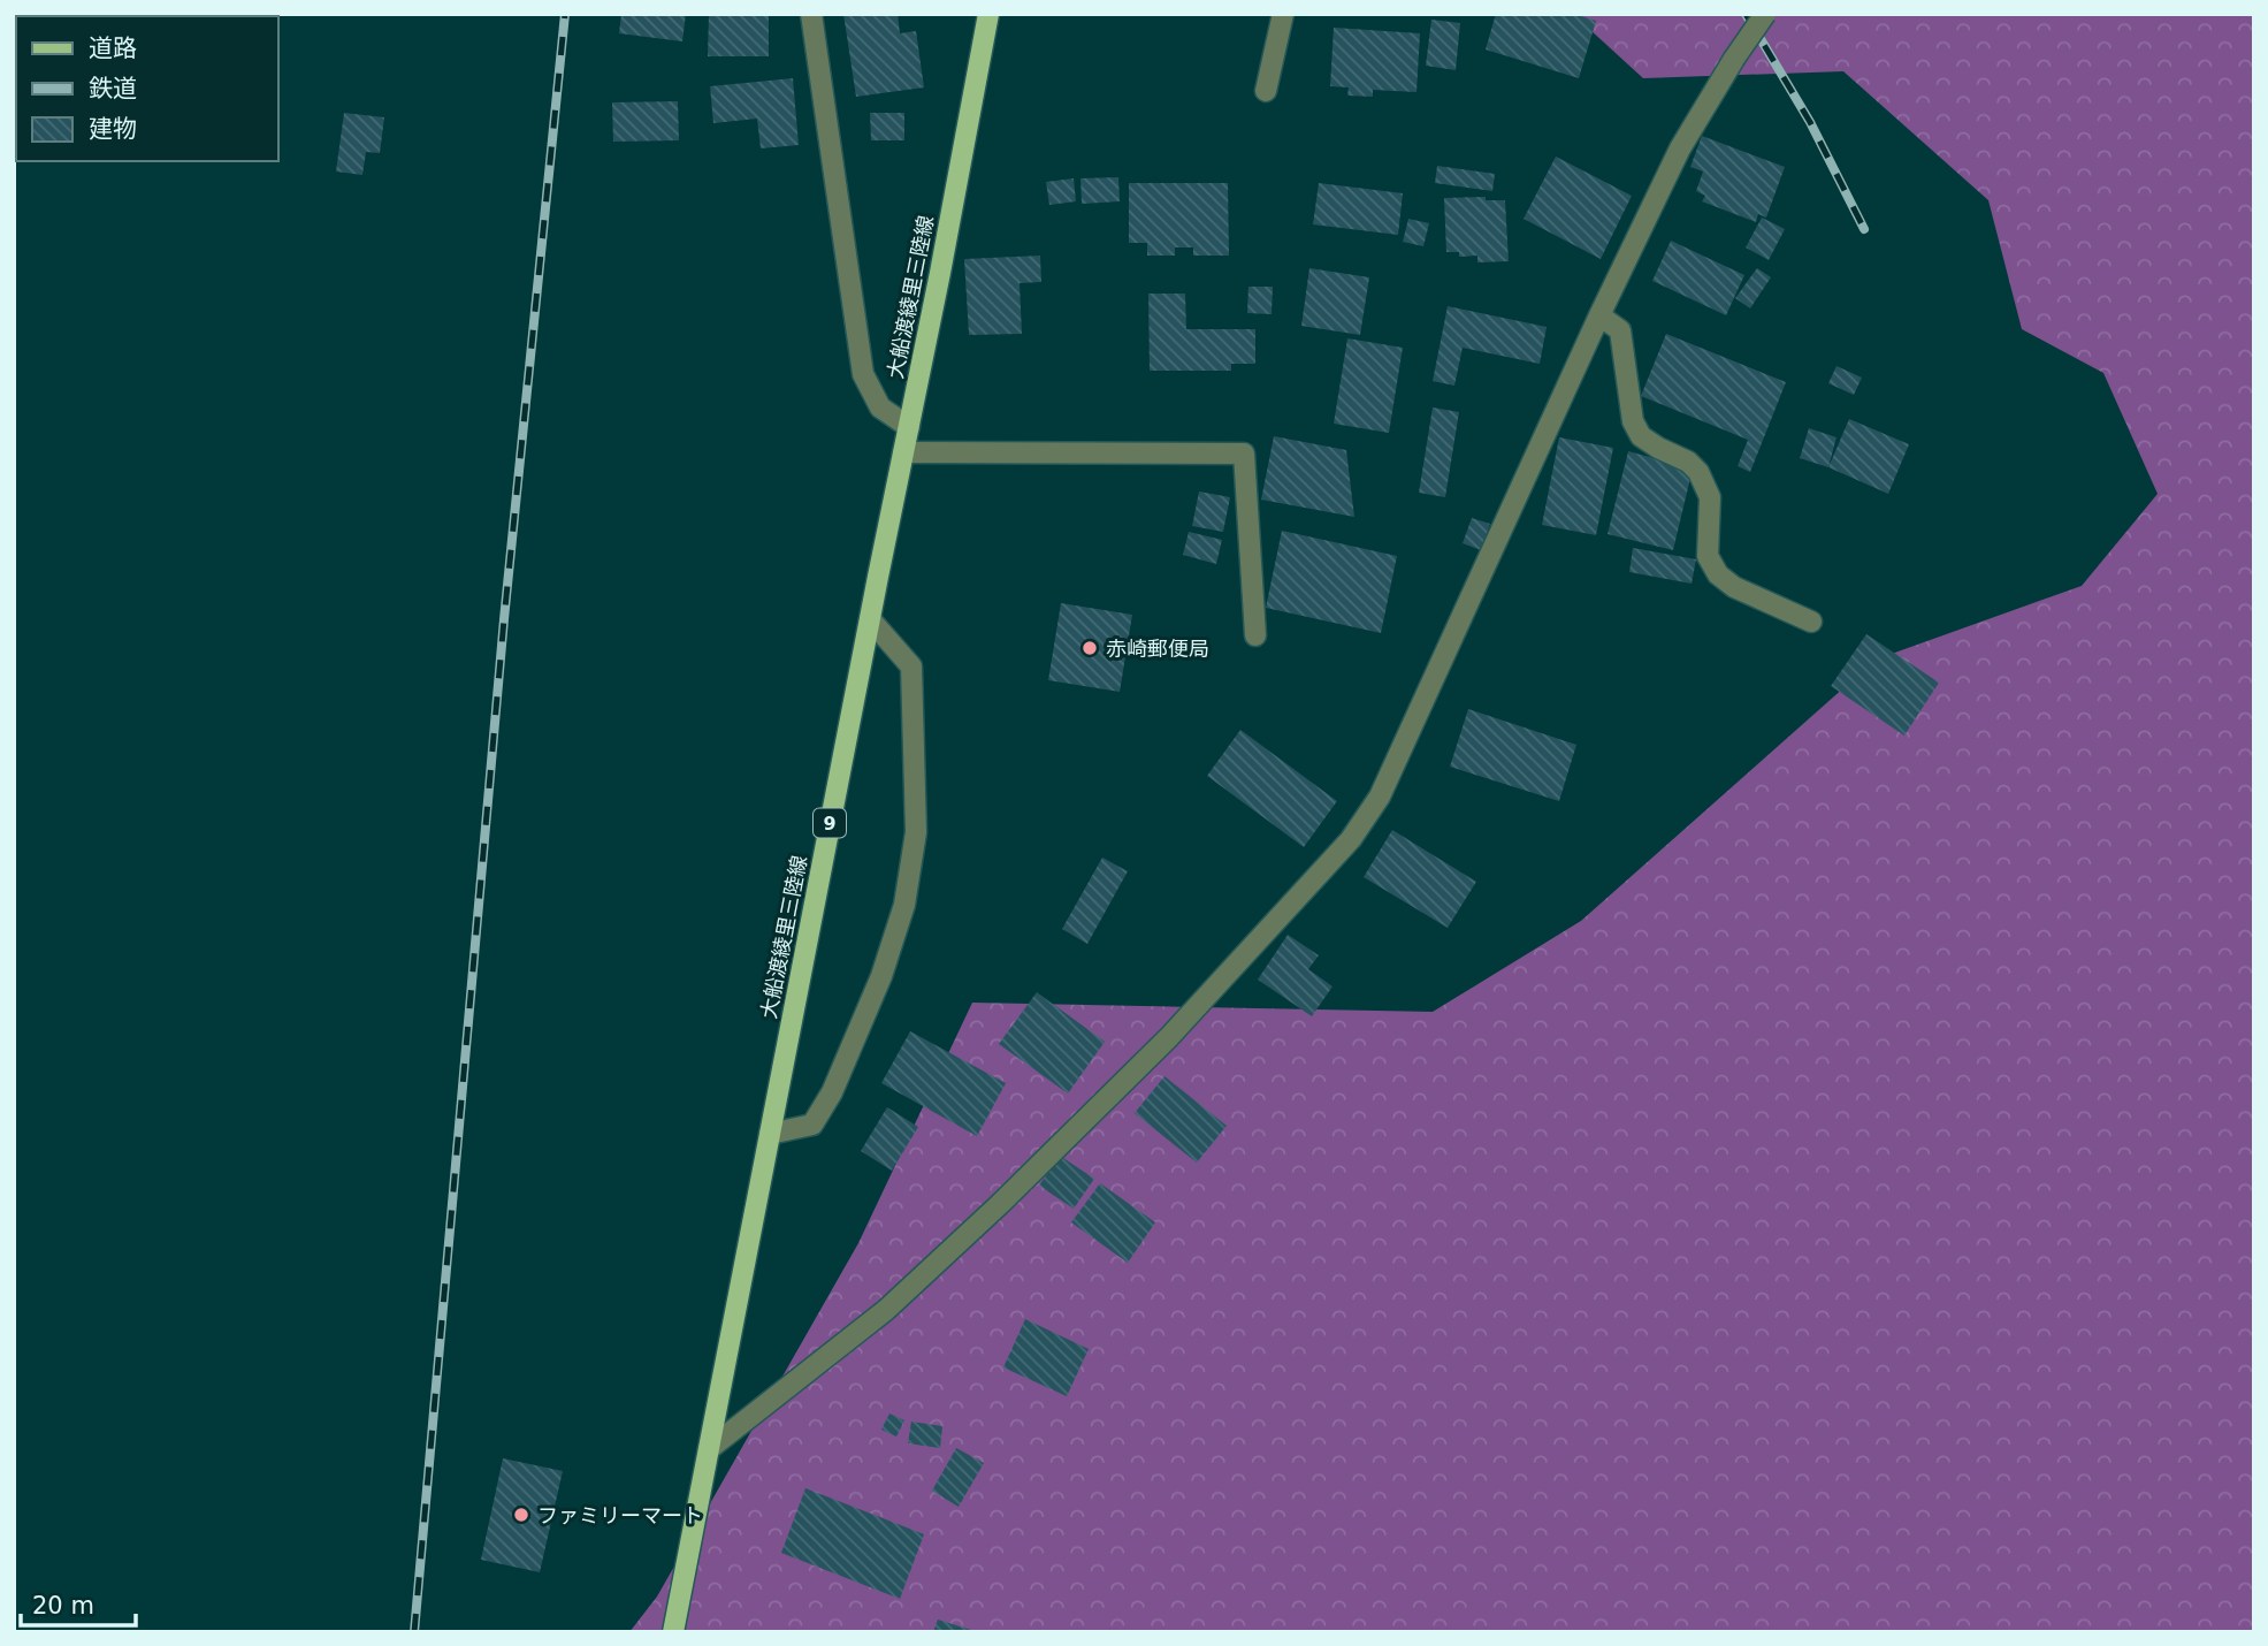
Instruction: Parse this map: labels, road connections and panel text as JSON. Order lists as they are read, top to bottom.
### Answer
{
  "streets": {
    "main road": ["大船渡綾里三陸線", "9"]
  },
  "places": ["赤崎郵便局", "ファミリーマート"],
  "legend": ["道路", "鉄道", "建物"],
  "scale_bar": "20 m"
}
